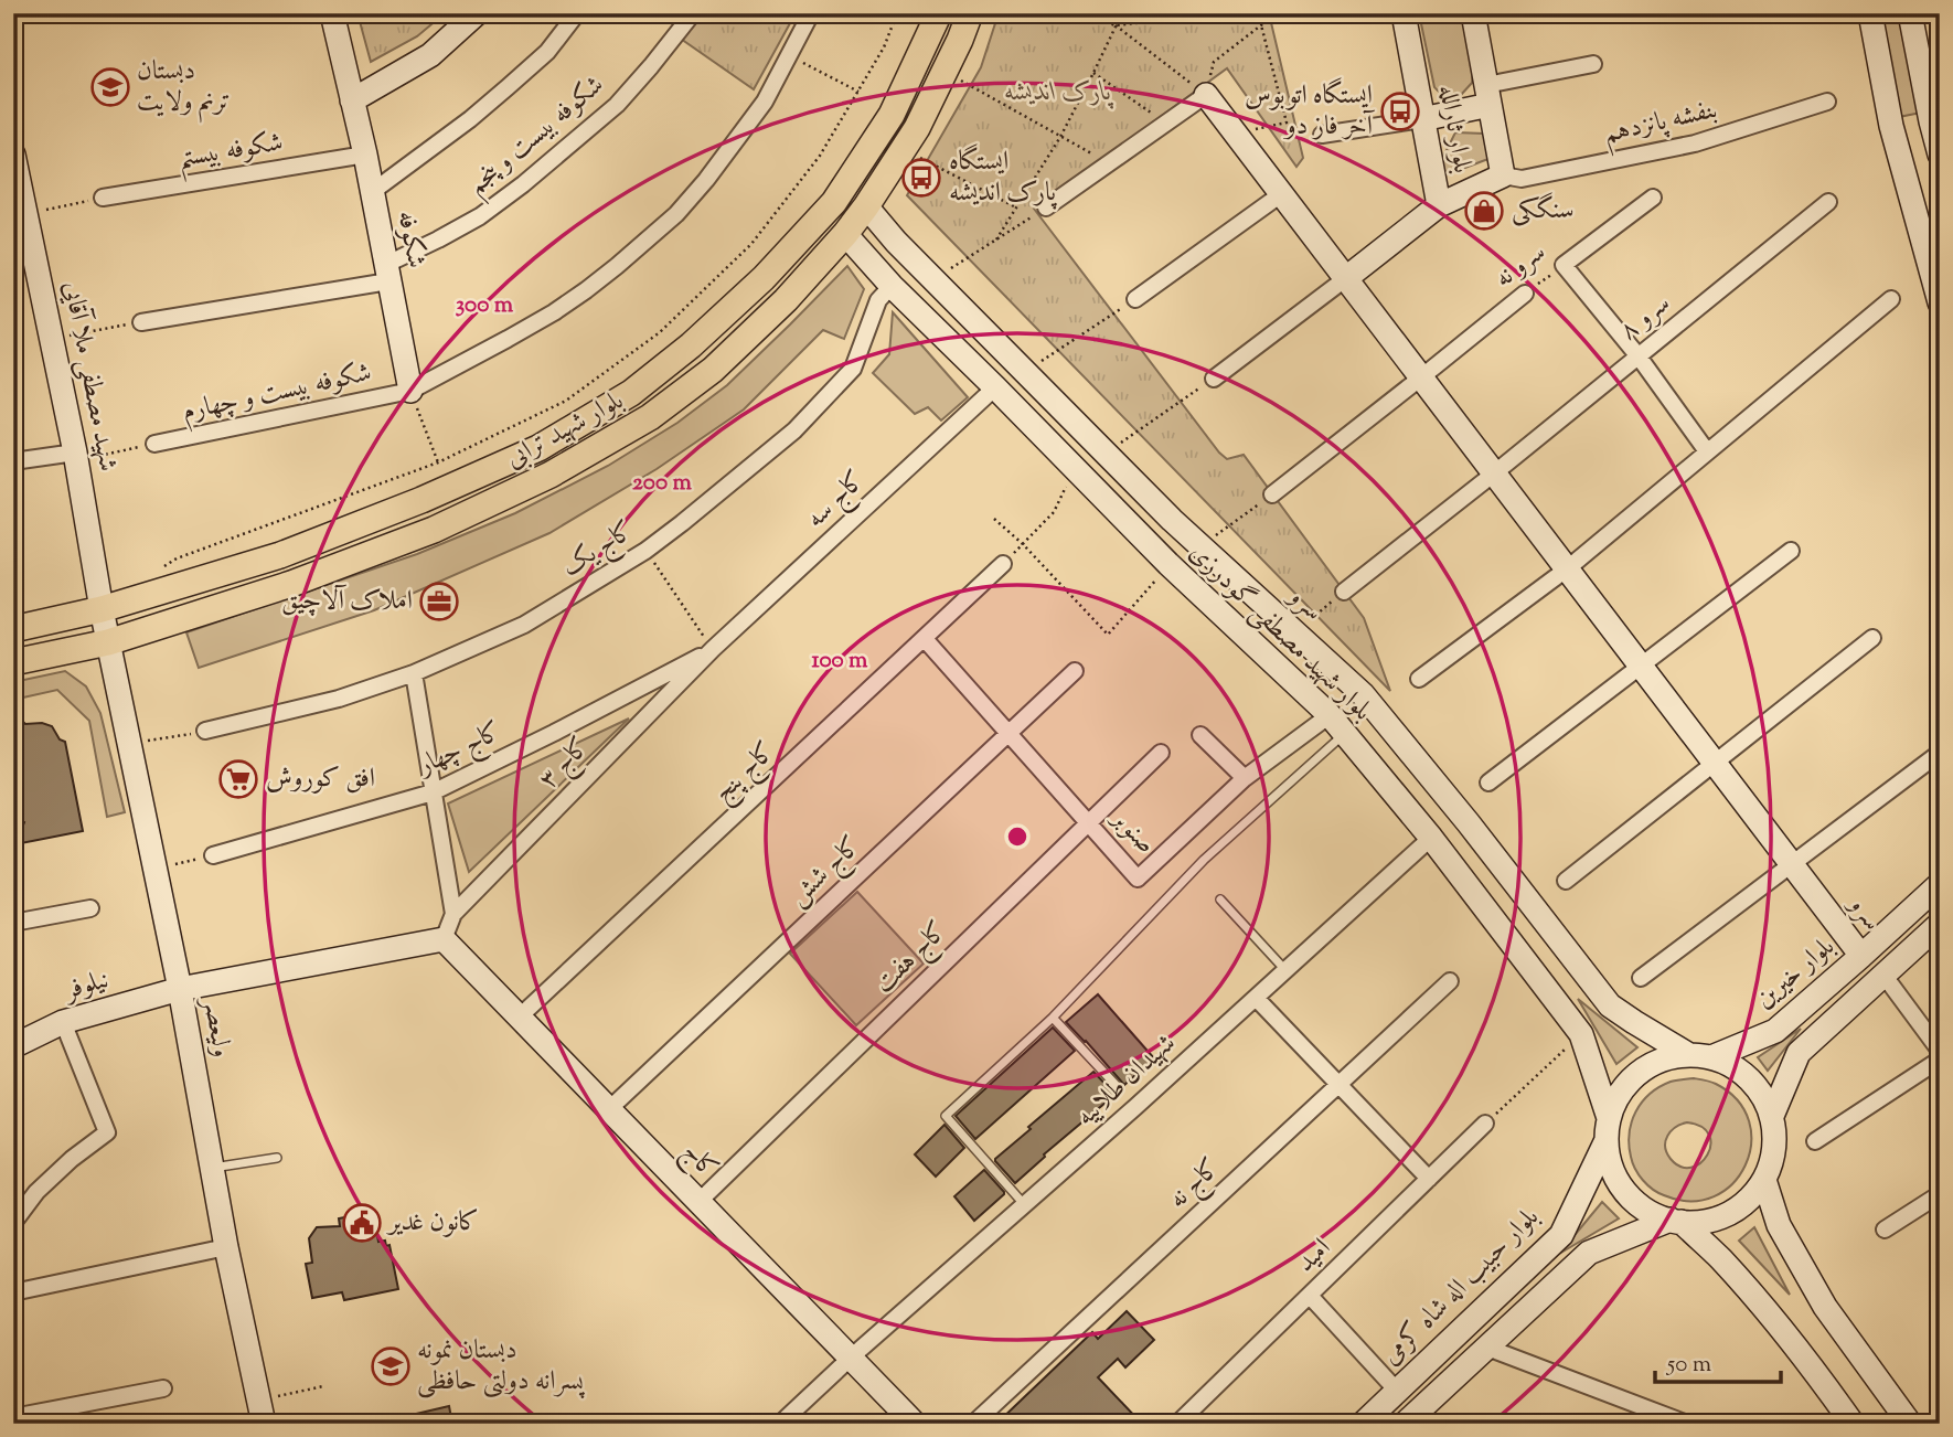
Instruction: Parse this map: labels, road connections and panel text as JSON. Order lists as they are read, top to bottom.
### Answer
{
  "streets": {
    "main road": ["بلوار شهید ترابی"],
    "street": [
      "بنفشه پانزدهم",
      "بلوار ثارالله",
      "شکوفه بیست و پنجم",
      "شکوفه بیستم",
      "شکوفه",
      "سرو نه",
      "سرو ۸",
      "شهید مصطفی ملا آقایی",
      "شکوفه بیست و چهارم",
      "کاج سه",
      "کاج یک",
      "سرو",
      "بلوار شهید مصطفی گودرزی",
      "کاج چهار",
      "کاج ۳",
      "کاج پنج",
      "صنوبر",
      "کاج شش",
      "کاج هفت",
      "بلوار خیرین",
      "نیلوفر",
      "ولیعصر",
      "شهیدان طلاییه",
      "کاج",
      "کاج نه",
      "امید",
      "بلوار حبیب اله شاه کرمی"
    ]
  },
  "crossings": [
    ["بنفشه پانزدهم", "بلوار ثارالله"],
    ["شکوفه بیست و پنجم", "شکوفه"],
    ["شکوفه بیستم", "شکوفه"],
    ["شکوفه", "شکوفه بیست و چهارم"],
    ["سرو نه", "سرو"],
    ["سرو ۸", "سرو"],
    ["شهید مصطفی ملا آقایی", "بلوار شهید ترابی"],
    ["شهید مصطفی ملا آقایی", "ولیعصر"],
    ["بلوار شهید ترابی", "سرو"],
    ["بلوار شهید ترابی", "بلوار شهید مصطفی گودرزی"],
    ["بلوار شهید ترابی", "ولیعصر"],
    ["کاج سه", "بلوار شهید مصطفی گودرزی"],
    ["کاج سه", "کاج چهار"],
    ["کاج سه", "کاج ۳"],
    ["کاج یک", "بلوار شهید مصطفی گودرزی"],
    ["سرو", "بلوار شهید مصطفی گودرزی"],
    ["سرو", "بلوار خیرین"],
    ["سرو", "بلوار حبیب اله شاه کرمی"],
    ["بلوار شهید مصطفی گودرزی", "صنوبر"],
    ["بلوار شهید مصطفی گودرزی", "بلوار خیرین"],
    ["بلوار شهید مصطفی گودرزی", "شهیدان طلاییه"],
    ["بلوار شهید مصطفی گودرزی", "بلوار حبیب اله شاه کرمی"],
    ["کاج چهار", "کاج ۳"],
    ["کاج پنج", "صنوبر"],
    ["کاج پنج", "کاج"],
    ["صنوبر", "کاج شش"],
    ["صنوبر", "کاج هفت"],
    ["کاج شش", "کاج"],
    ["کاج هفت", "کاج"],
    ["بلوار خیرین", "بلوار حبیب اله شاه کرمی"],
    ["نیلوفر", "ولیعصر"],
    ["شهیدان طلاییه", "کاج"]
  ],
  "parks": ["پارک اندیشه"],
  "places": {
    "school or university": ["دبستان ترنم ولایت", "دبستان نمونه پسرانه دولتی حافظی"],
    "bus stop": ["ایستگاه اتوبوس آخر فاز دو", "ایستگاه پارک اندیشه"],
    "shop": ["سنگکی"],
    "office": ["املاک آلاچیق"],
    "supermarket": ["افق کوروش"],
    "public building": ["کانون غدیر"]
  },
  "scale_bar": "50 m",
  "rings": ["300 m", "200 m", "100 m"]
}
